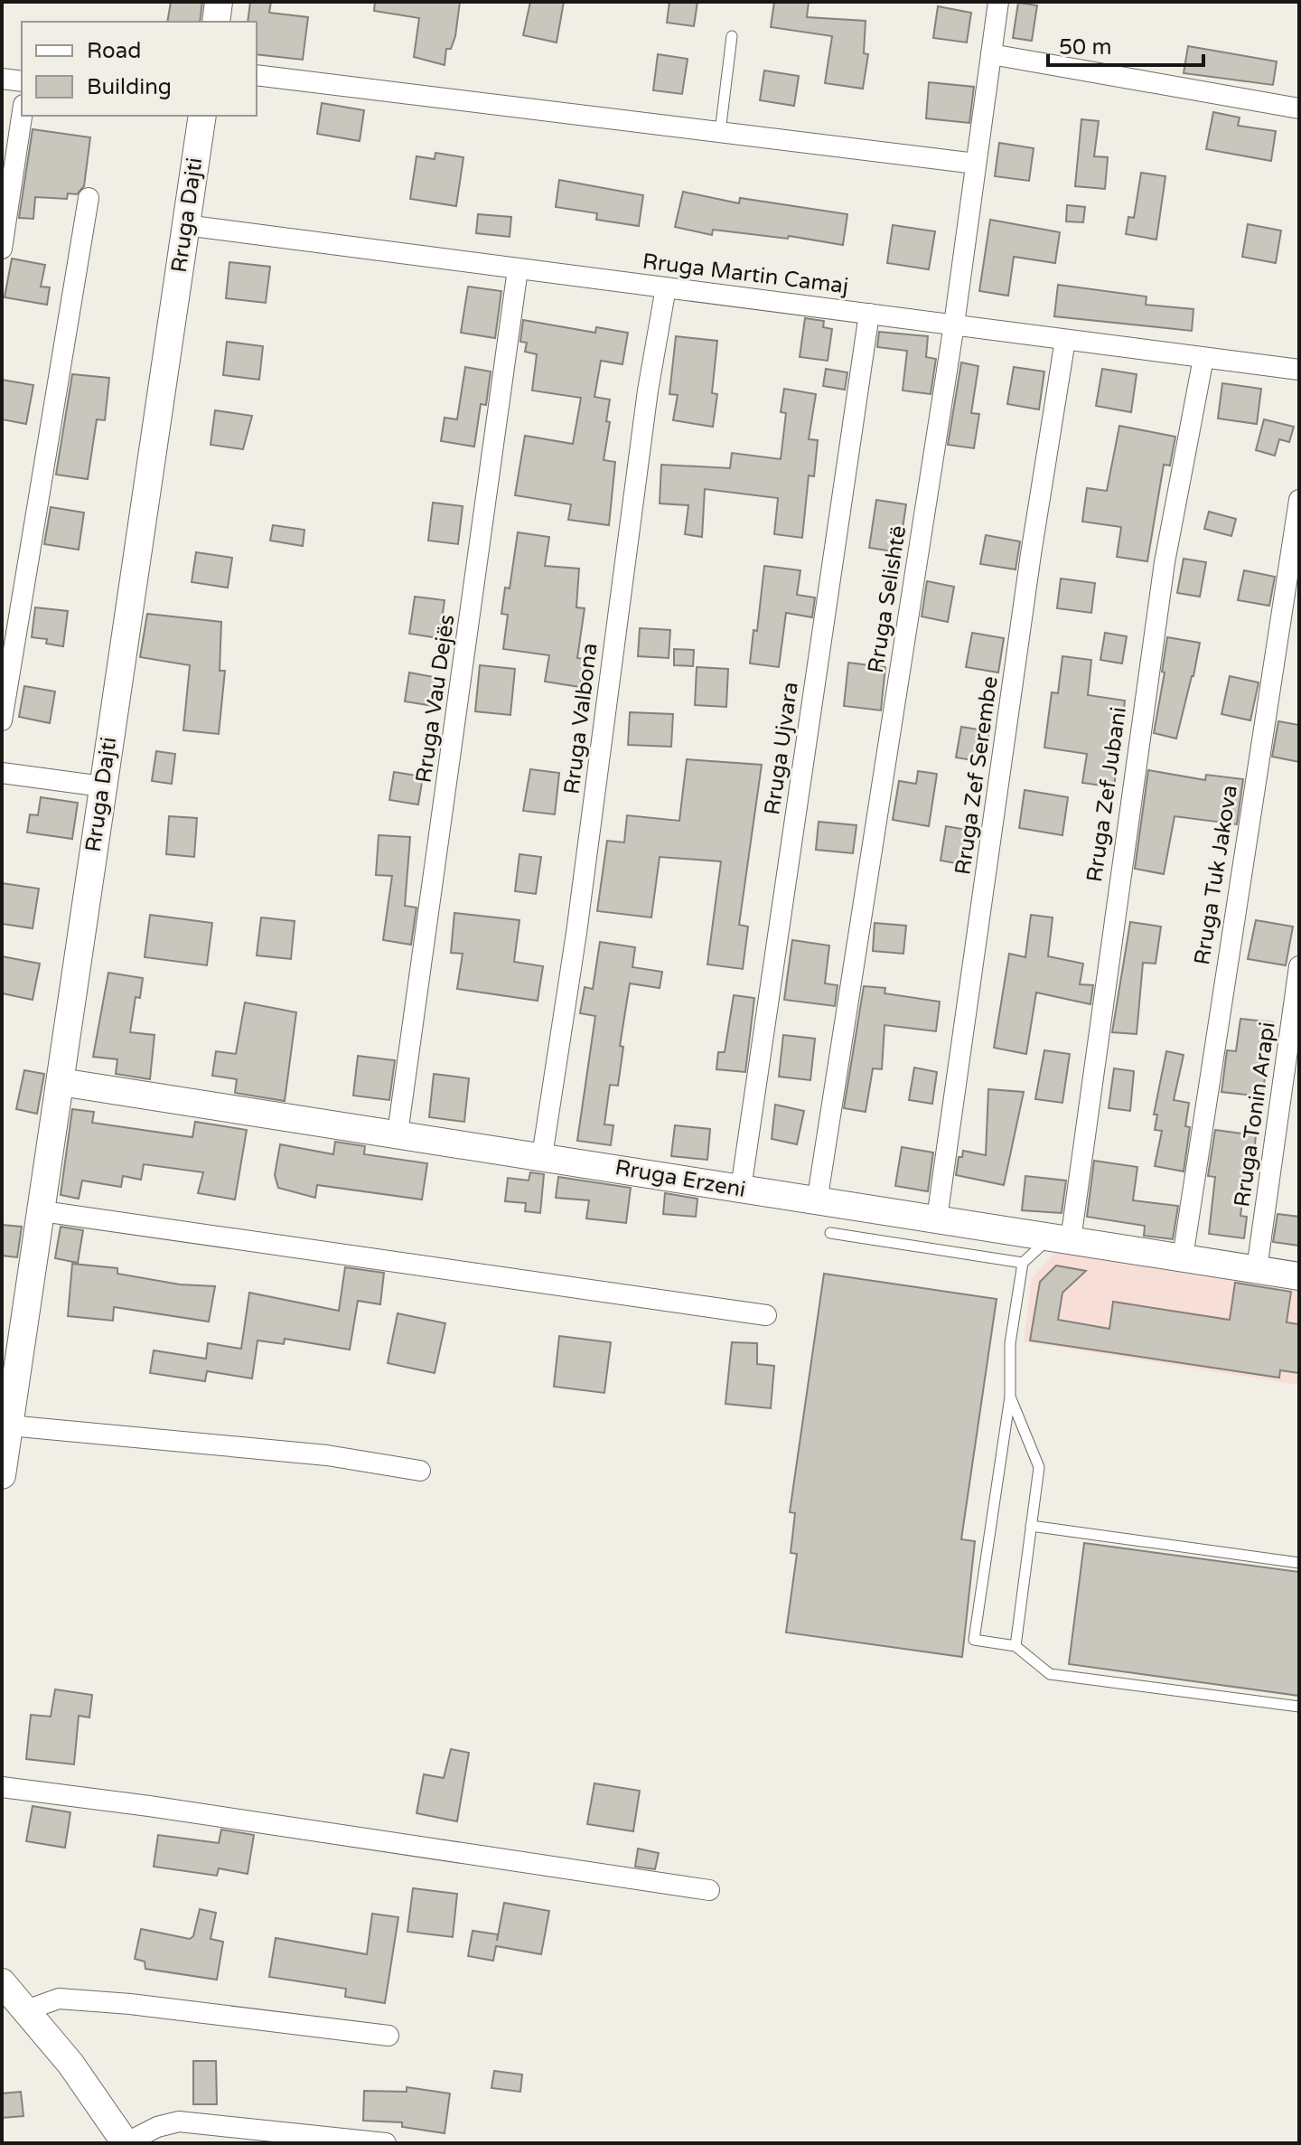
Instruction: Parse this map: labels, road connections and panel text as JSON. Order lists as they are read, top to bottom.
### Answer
{
  "streets": {
    "street": [
      "Rruga Dajti",
      "Rruga Martin Camaj",
      "Rruga Selishtë",
      "Rruga Vau Dejës",
      "Rruga Valbona",
      "Rruga Ujvara",
      "Rruga Zef Serembe",
      "Rruga Zef Jubani",
      "Rruga Tuk Jakova",
      "Rruga Tonin Arapi",
      "Rruga Erzeni"
    ]
  },
  "crossings": [
    ["Rruga Dajti", "Rruga Martin Camaj"],
    ["Rruga Dajti", "Rruga Erzeni"],
    ["Rruga Martin Camaj", "Rruga Selishtë"],
    ["Rruga Martin Camaj", "Rruga Vau Dejës"],
    ["Rruga Martin Camaj", "Rruga Valbona"],
    ["Rruga Martin Camaj", "Rruga Ujvara"],
    ["Rruga Martin Camaj", "Rruga Zef Serembe"],
    ["Rruga Martin Camaj", "Rruga Zef Jubani"],
    ["Rruga Selishtë", "Rruga Erzeni"],
    ["Rruga Vau Dejës", "Rruga Erzeni"],
    ["Rruga Valbona", "Rruga Erzeni"],
    ["Rruga Ujvara", "Rruga Erzeni"],
    ["Rruga Zef Serembe", "Rruga Erzeni"],
    ["Rruga Zef Jubani", "Rruga Erzeni"],
    ["Rruga Tuk Jakova", "Rruga Erzeni"],
    ["Rruga Tonin Arapi", "Rruga Erzeni"]
  ],
  "legend": ["Road", "Building"],
  "scale_bar": "50 m"
}
